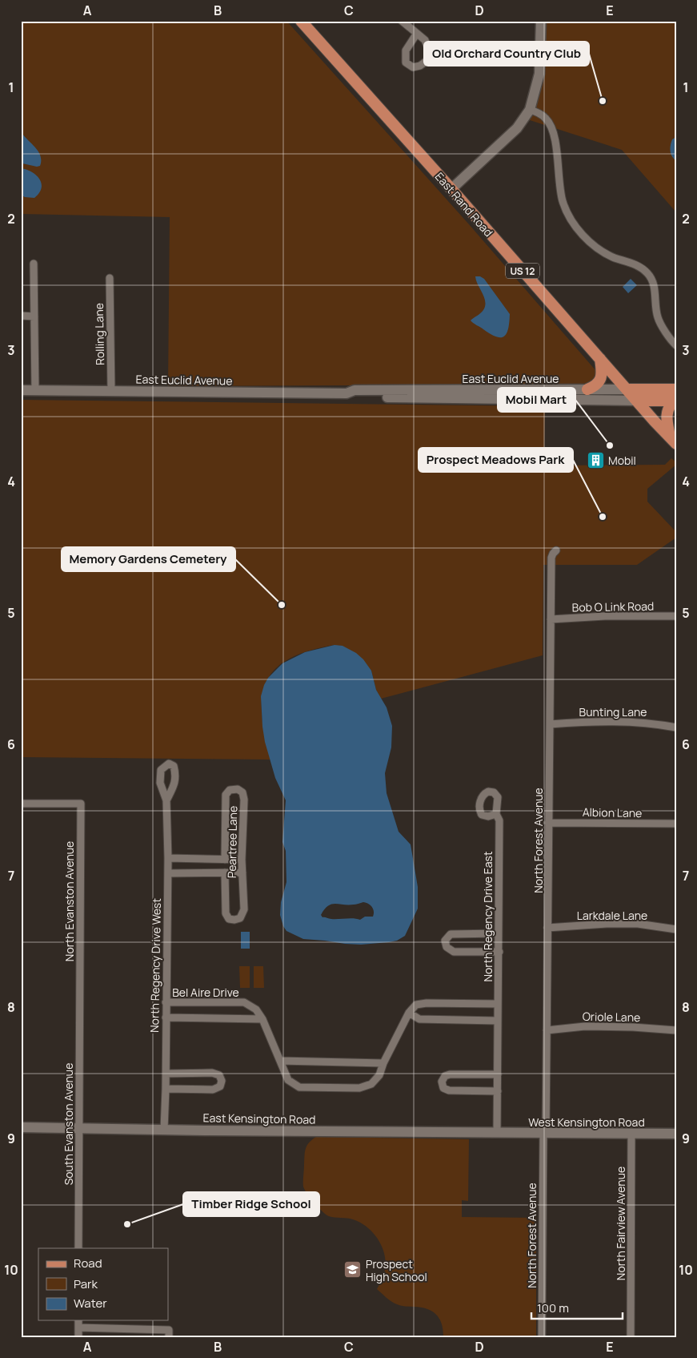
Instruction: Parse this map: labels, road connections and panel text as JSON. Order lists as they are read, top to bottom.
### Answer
{
  "streets": {
    "main road": [
      "East Rand Road",
      "US 12",
      "East Euclid Avenue",
      "East Kensington Road",
      "West Kensington Road"
    ],
    "street": [
      "Rolling Lane",
      "Bob O Link Road",
      "Bunting Lane",
      "Albion Lane",
      "North Forest Avenue",
      "Peartree Lane",
      "North Evanston Avenue",
      "Larkdale Lane",
      "North Regency Drive East",
      "North Regency Drive West",
      "Bel Aire Drive",
      "Oriole Lane",
      "South Evanston Avenue",
      "North Fairview Avenue"
    ]
  },
  "crossings": [
    ["East Rand Road", "US 12"],
    ["East Rand Road", "East Euclid Avenue"],
    ["US 12", "East Euclid Avenue"],
    ["Rolling Lane", "East Euclid Avenue"],
    ["Bob O Link Road", "North Forest Avenue"],
    ["Bunting Lane", "North Forest Avenue"],
    ["Albion Lane", "North Forest Avenue"],
    ["North Forest Avenue", "Larkdale Lane"],
    ["North Forest Avenue", "Oriole Lane"],
    ["North Forest Avenue", "West Kensington Road"],
    ["North Evanston Avenue", "South Evanston Avenue"],
    ["North Regency Drive East", "East Kensington Road"],
    ["North Regency Drive East", "West Kensington Road"],
    ["North Regency Drive West", "Bel Aire Drive"],
    ["North Regency Drive West", "East Kensington Road"],
    ["East Kensington Road", "West Kensington Road"],
    ["East Kensington Road", "South Evanston Avenue"],
    ["West Kensington Road", "North Fairview Avenue"]
  ],
  "places": {
    "other": [
      "Old Orchard Country Club",
      "Mobil Mart",
      "Prospect Meadows Park",
      "Memory Gardens Cemetery",
      "Timber Ridge School"
    ],
    "building": ["Mobil"],
    "school or university": ["Prospect High School"]
  },
  "legend": ["Road", "Park", "Water"],
  "scale_bar": "100 m",
  "grid": {
    "columns": [
      "A",
      "B",
      "C",
      "D",
      "E"
    ],
    "rows": [
      "1",
      "2",
      "3",
      "4",
      "5",
      "6",
      "7",
      "8",
      "9",
      "10"
    ]
  }
}
